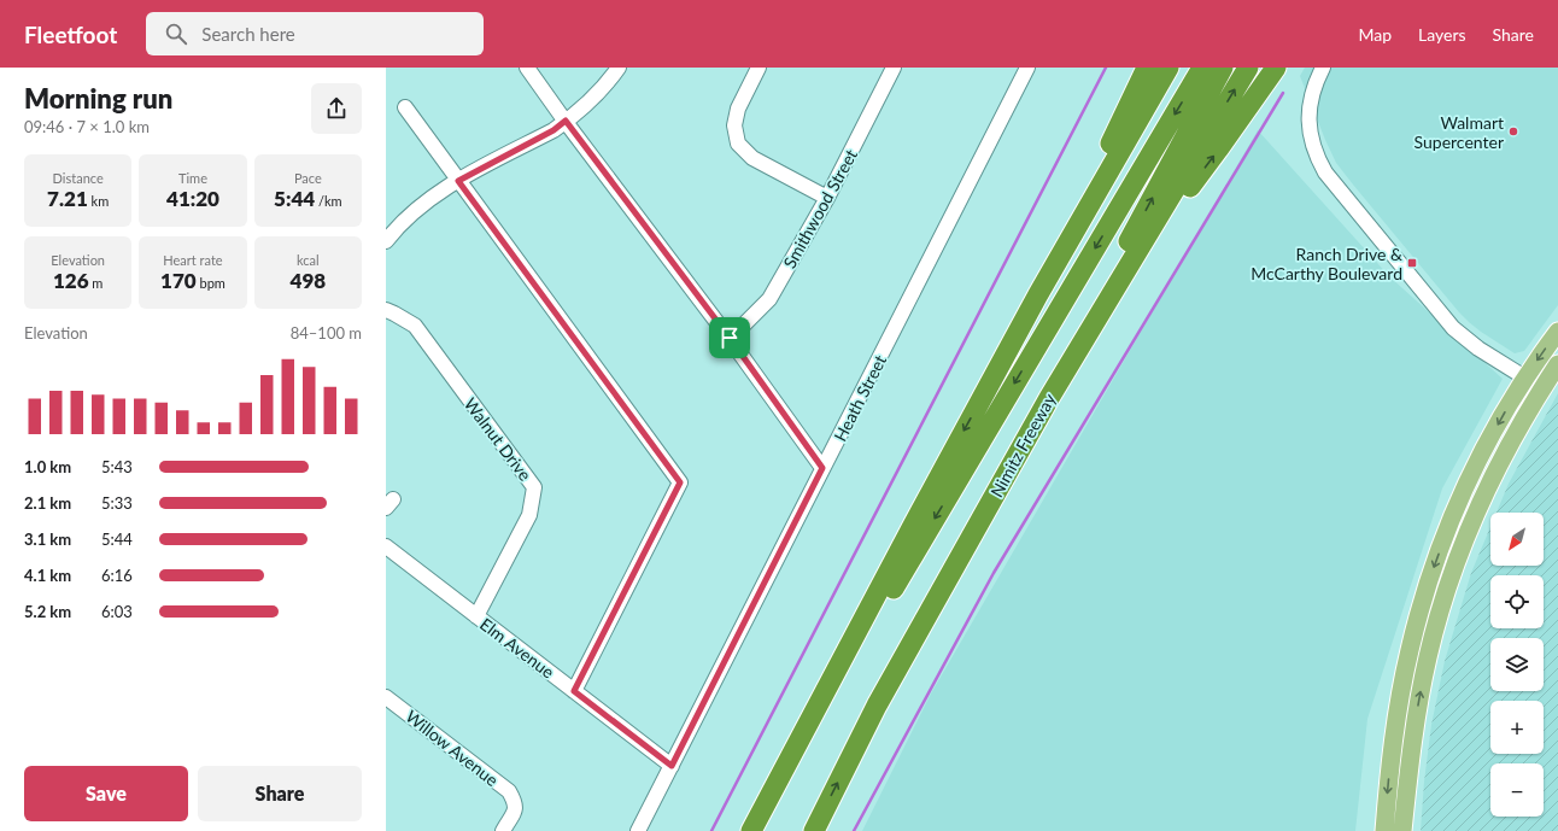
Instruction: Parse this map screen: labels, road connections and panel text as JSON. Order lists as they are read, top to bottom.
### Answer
{
  "streets": {
    "highway": ["Nimitz Freeway"],
    "street": [
      "Smithwood Street",
      "Heath Street",
      "Walnut Drive",
      "Elm Avenue",
      "Willow Avenue"
    ]
  },
  "crossings": [
    ["Heath Street", "Elm Avenue"],
    ["Walnut Drive", "Elm Avenue"]
  ],
  "places": {
    "other": ["Walmart Supercenter"],
    "transit": ["Ranch Drive & McCarthy Boulevard"]
  },
  "north": "bottom left",
  "page": {
    "header": "Fleetfoot",
    "search": "Search here",
    "nav": ["Map", "Layers", "Share"],
    "heading": ["Morning run", "09:46 · 7 × 1.0 km"],
    "stats": [
      ["Distance", "7.21 km"],
      ["Time", "41:20"],
      ["Pace", "5:44 /km"],
      ["Elevation", "126 m"],
      ["Heart rate", "170 bpm"],
      ["kcal", "498"]
    ],
    "chart": ["Elevation", "84–100 m"],
    "list": [
      {
        "name": "1.0 km",
        "note": "5:43"
      },
      {
        "name": "2.1 km",
        "note": "5:33"
      },
      {
        "name": "3.1 km",
        "note": "5:44"
      },
      {
        "name": "4.1 km",
        "note": "6:16"
      },
      {
        "name": "5.2 km",
        "note": "6:03"
      }
    ],
    "map_buttons": ["+", "−"],
    "buttons": ["Save", "Share"]
  }
}
